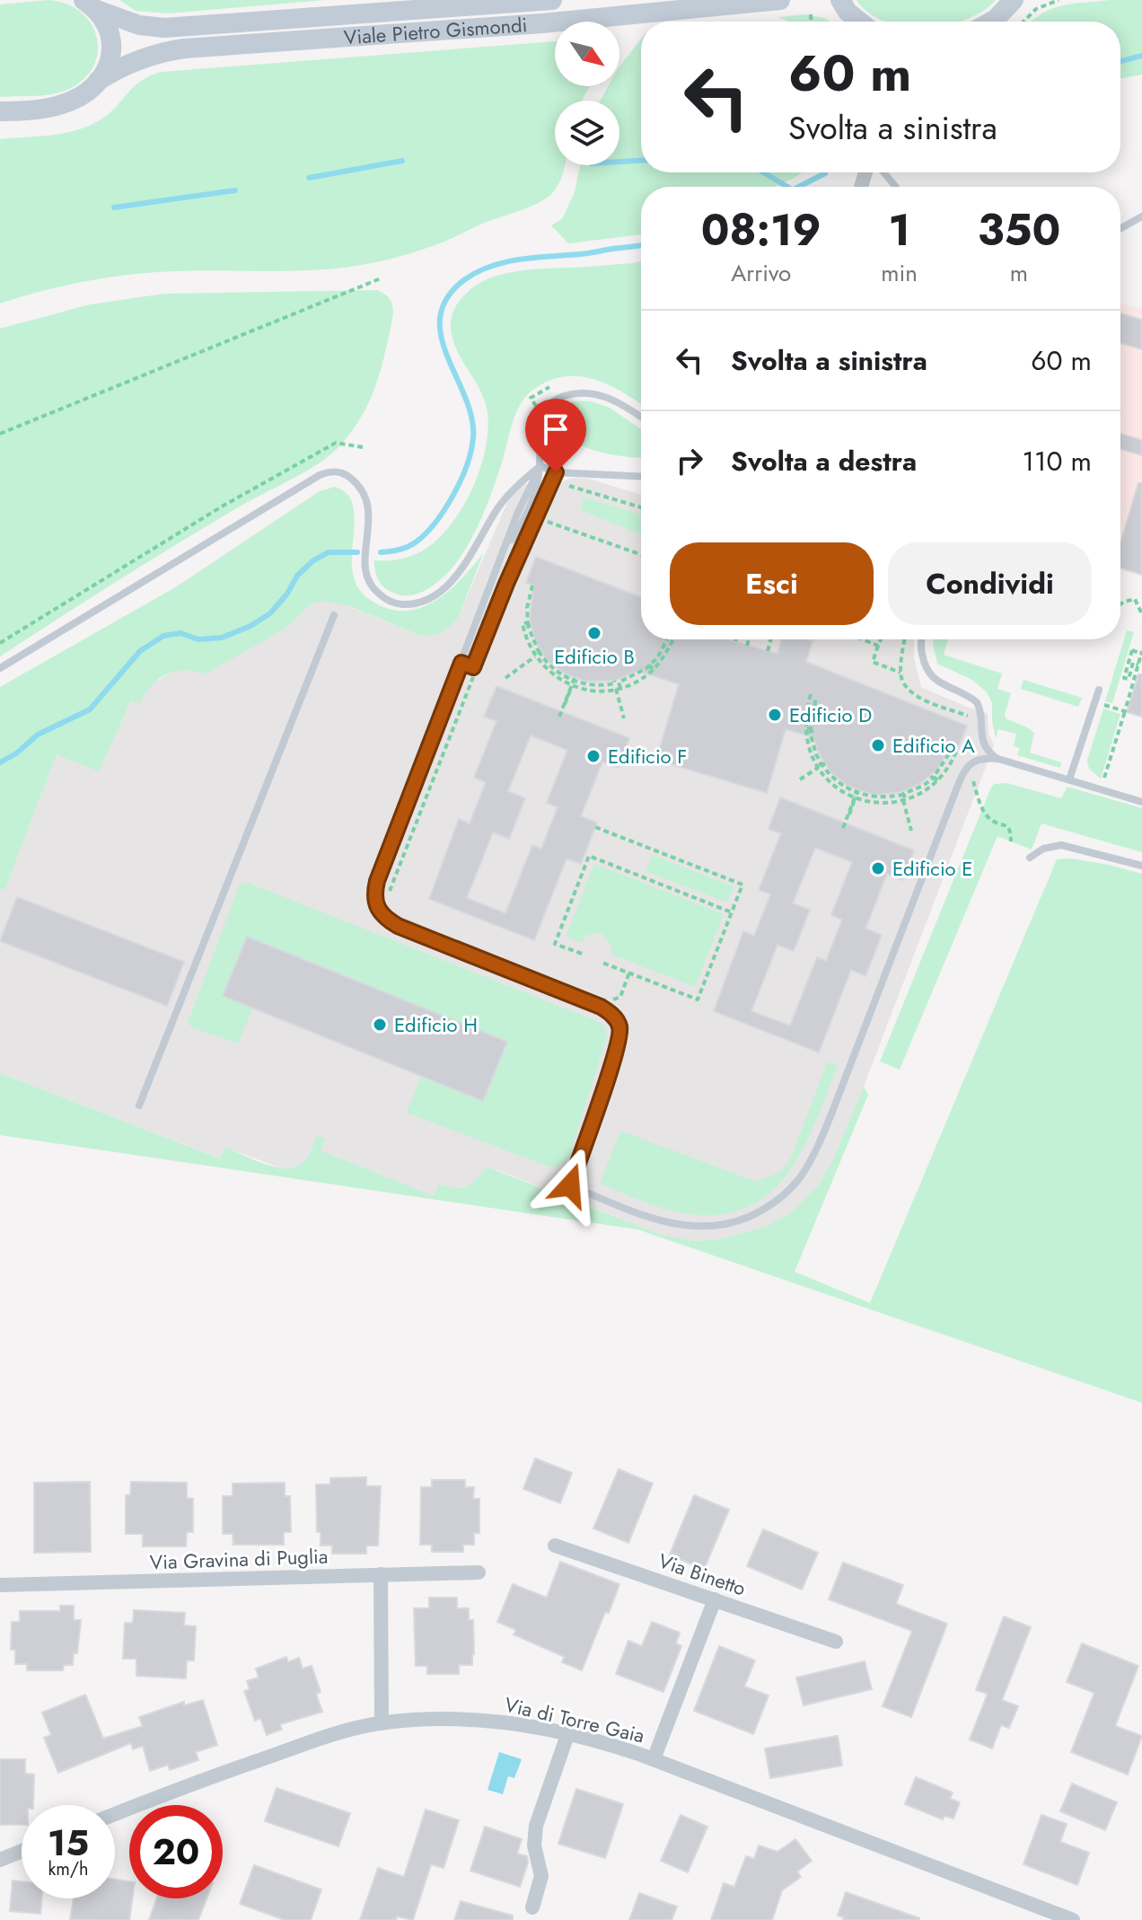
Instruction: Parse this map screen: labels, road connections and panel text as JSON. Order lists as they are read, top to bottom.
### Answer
{
  "streets": {
    "street": [
      "Viale Pietro Gismondi",
      "Via Gravina di Puglia",
      "Via Binetto",
      "Via di Torre Gaia"
    ]
  },
  "places": [
    "Edificio B",
    "Edificio D",
    "Edificio A",
    "Edificio F",
    "Edificio E",
    "Edificio H"
  ],
  "north": "bottom right",
  "page": {
    "turn": ["60 m", "Svolta a sinistra"],
    "eta": [
      "08:19",
      "Arrivo",
      "1",
      "min",
      "350",
      "m"
    ],
    "list": [
      {
        "name": "Svolta a sinistra",
        "value": "60 m"
      },
      {
        "name": "Svolta a destra",
        "value": "110 m"
      }
    ],
    "buttons": ["Esci", "Condividi"],
    "speed": "15 km/h",
    "limit": "20"
  }
}
